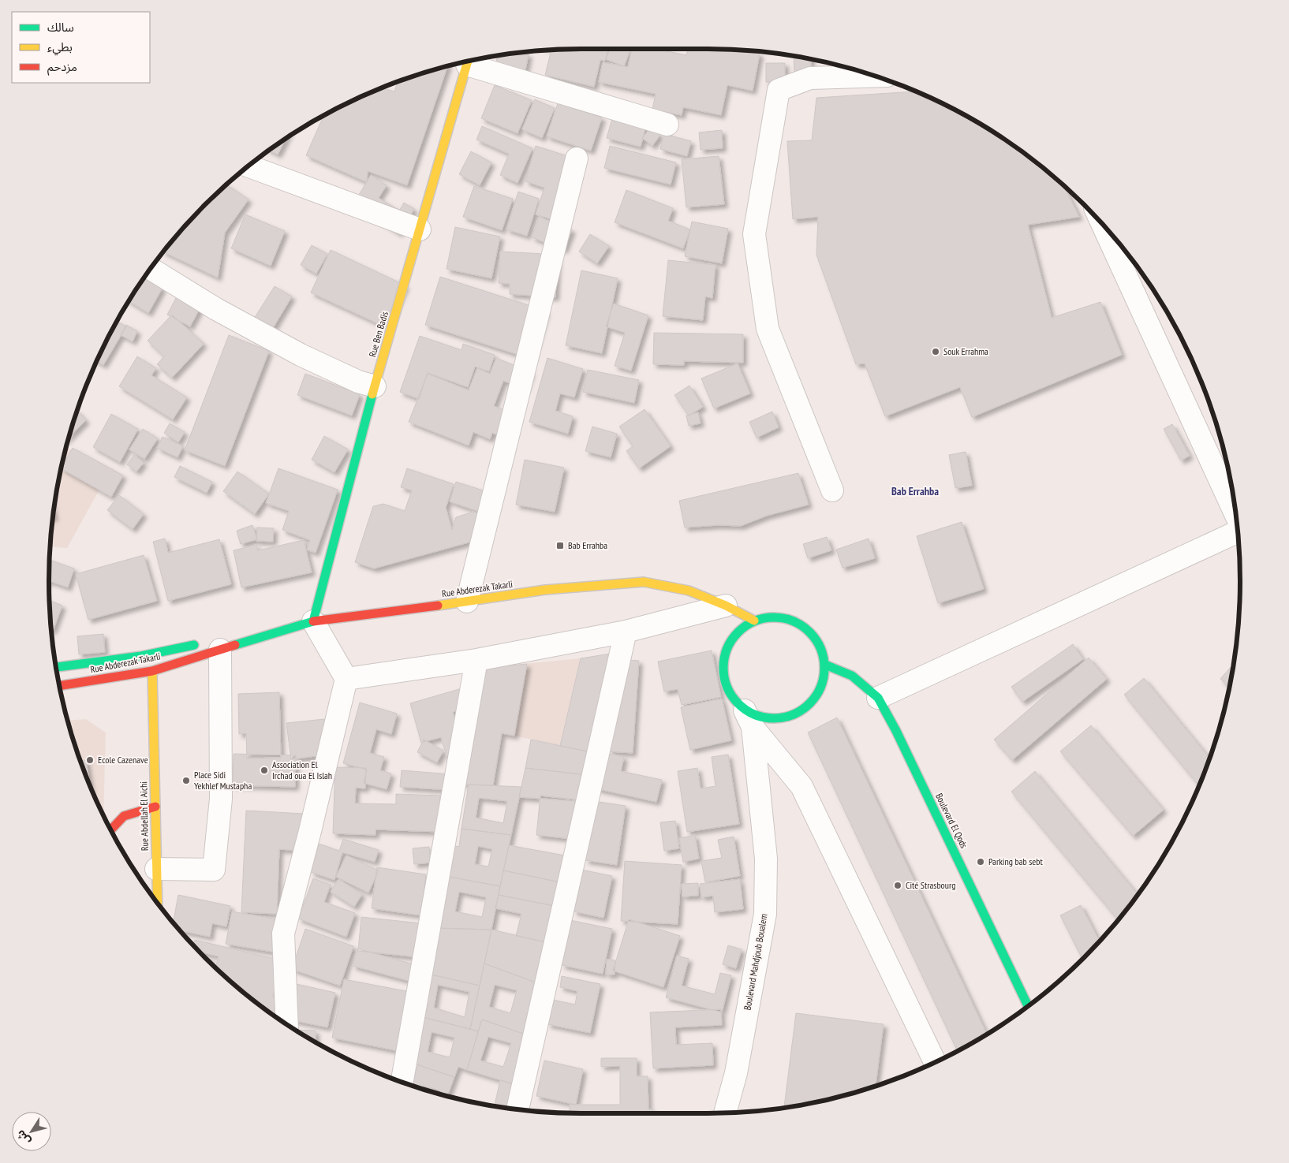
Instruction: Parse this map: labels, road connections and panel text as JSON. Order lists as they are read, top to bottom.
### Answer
{
  "streets": {
    "main road": [
      "Rue Ben Badis",
      "Rue Abderezak Takarli",
      "Rue Abdellah El Aichi",
      "Boulevard El Qods"
    ],
    "street": ["Boulevard Mahdjoub Boualem"]
  },
  "crossings": [
    ["Rue Ben Badis", "Rue Abderezak Takarli"],
    ["Rue Abderezak Takarli", "Rue Abdellah El Aichi"],
    ["Rue Abderezak Takarli", "Boulevard El Qods"],
    ["Rue Abderezak Takarli", "Boulevard Mahdjoub Boualem"],
    ["Boulevard El Qods", "Boulevard Mahdjoub Boualem"]
  ],
  "districts": ["Bab Errahba"],
  "places": {
    "other": [
      "Souk Errahma",
      "Ecole Cazenave",
      "Association El Irchad oua El Islah",
      "Place Sidi Yekhlef Mustapha",
      "Parking bab sebt",
      "Cité Strasbourg"
    ],
    "transit": ["Bab Errahba"]
  },
  "legend": ["سالك", "بطيء", "مزدحم"],
  "north": "bottom left"
}
